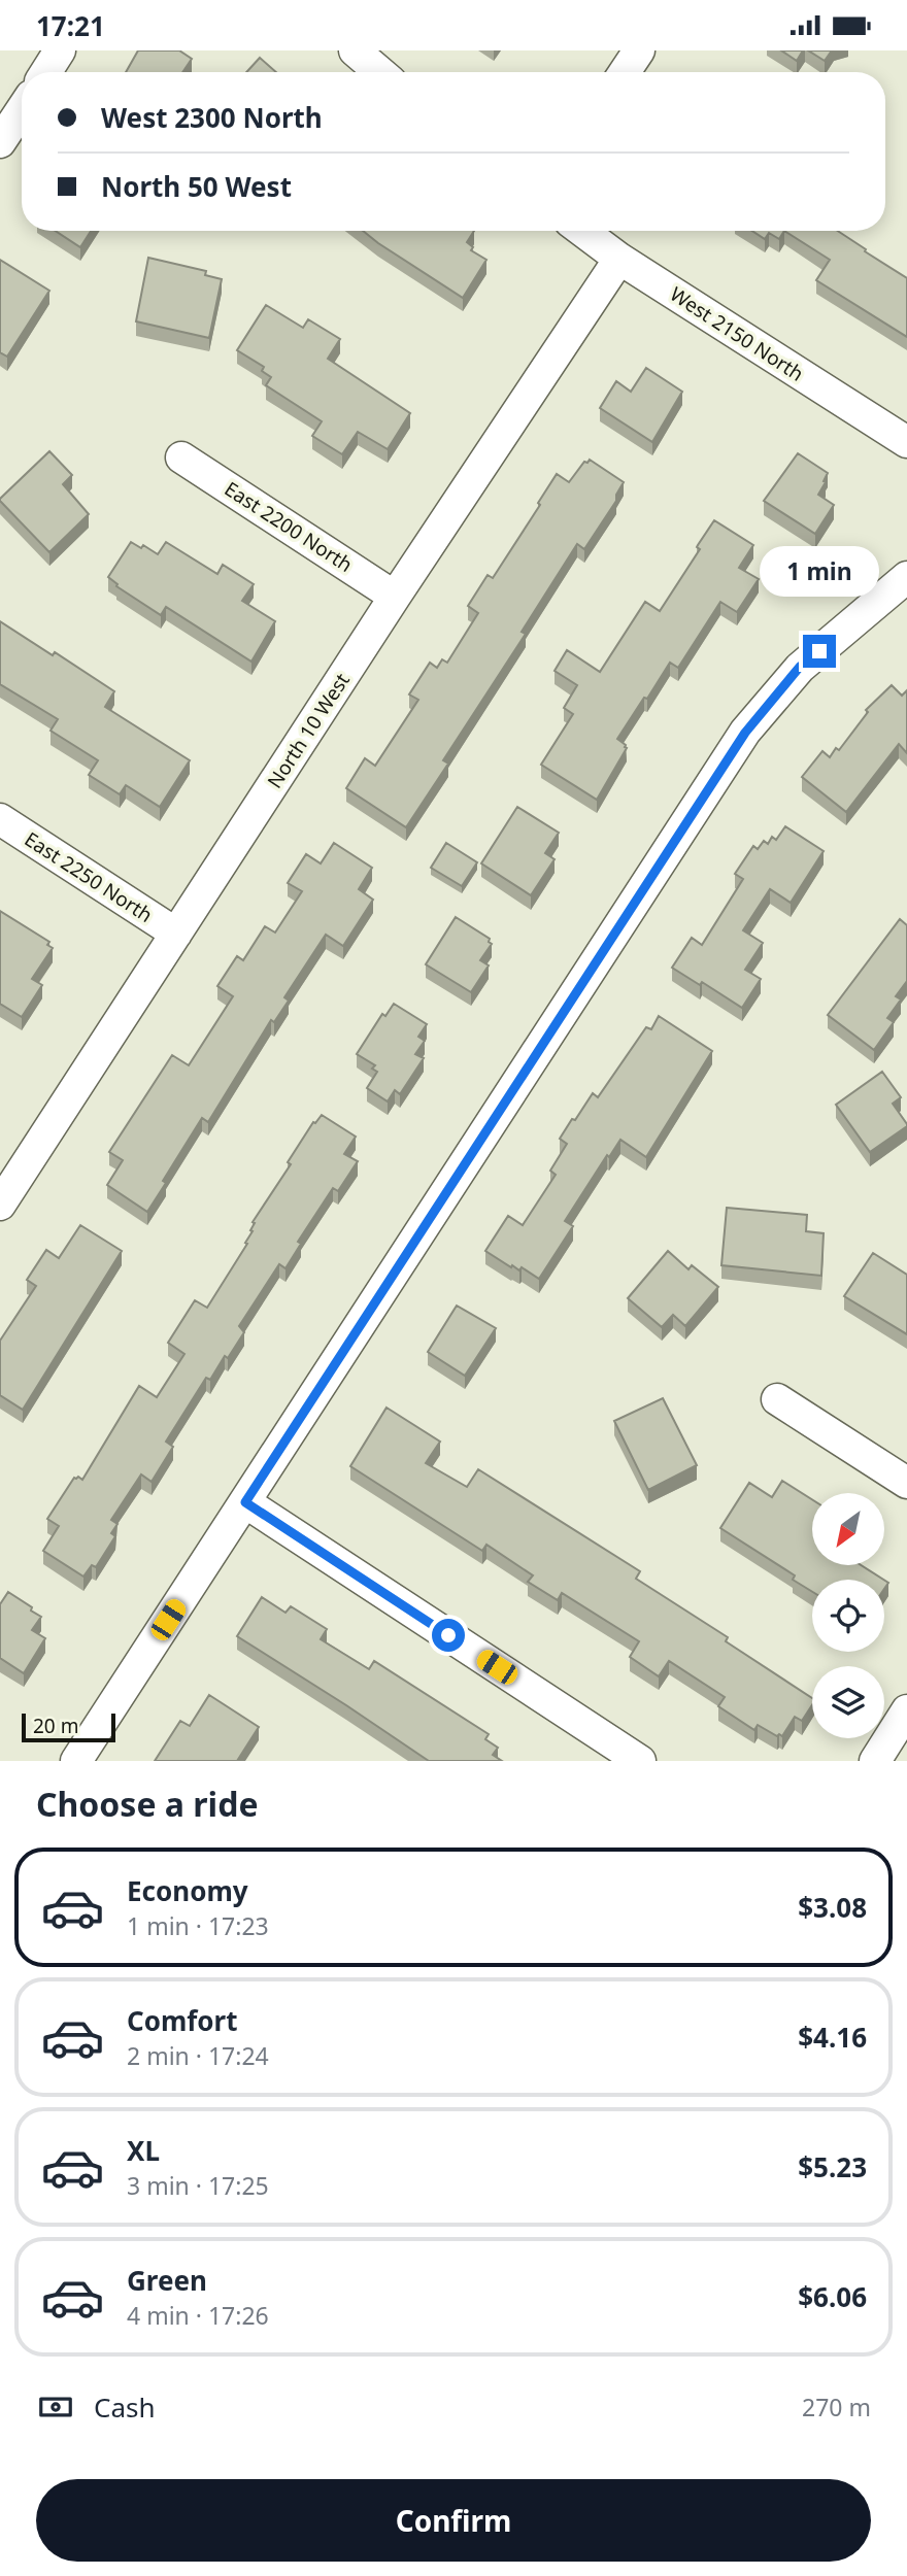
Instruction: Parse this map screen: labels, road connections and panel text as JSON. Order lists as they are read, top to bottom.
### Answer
{
  "streets": {
    "street": [
      "West 2150 North",
      "East 2200 North",
      "North 10 West",
      "East 2250 North"
    ]
  },
  "crossings": [
    ["West 2150 North", "North 10 West"],
    ["East 2200 North", "North 10 West"],
    ["North 10 West", "East 2250 North"]
  ],
  "scale_bar": "20 m",
  "north": "bottom left",
  "page": {
    "status": "17:21",
    "banner": ["West 2300 North", "North 50 West"],
    "bubble": "1 min",
    "scale": "20 m",
    "heading": "Choose a ride",
    "list": [
      {
        "name": "Economy",
        "note": "1 min · 17:23",
        "value": "$3.08"
      },
      {
        "name": "Comfort",
        "note": "2 min · 17:24",
        "value": "$4.16"
      },
      {
        "name": "XL",
        "note": "3 min · 17:25",
        "value": "$5.23"
      },
      {
        "name": "Green",
        "note": "4 min · 17:26",
        "value": "$6.06"
      }
    ],
    "pay": ["Cash", "270 m"],
    "buttons": "Confirm"
  }
}
